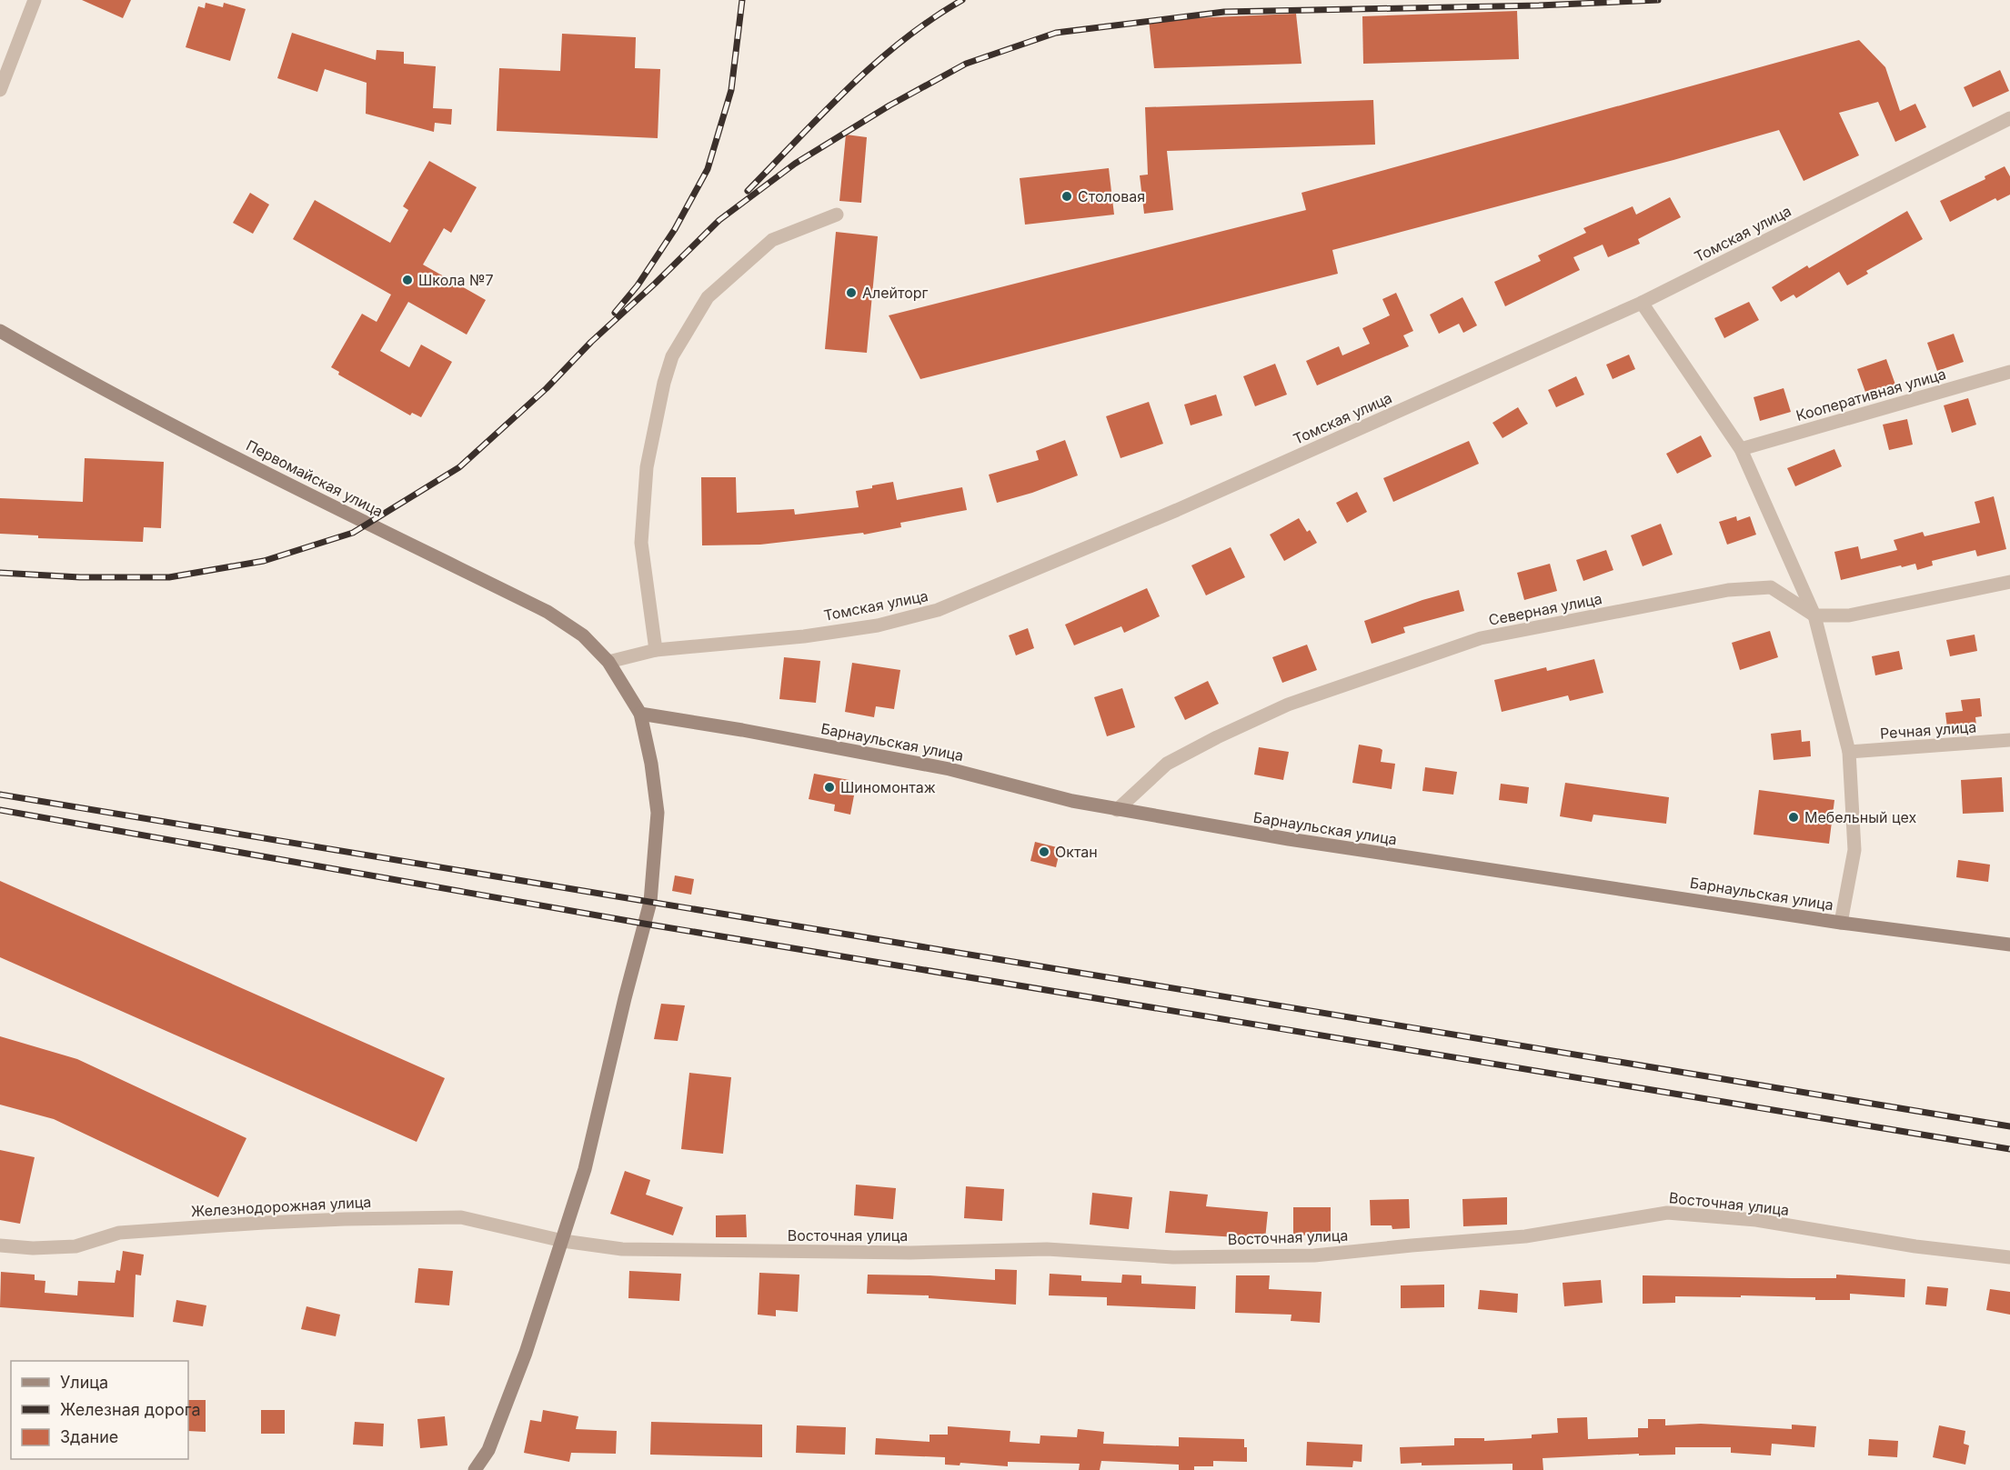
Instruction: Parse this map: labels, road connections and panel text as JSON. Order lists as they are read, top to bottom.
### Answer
{
  "streets": {
    "main road": ["Первомайская улица", "Барнаульская улица"],
    "street": [
      "Томская улица",
      "Кооперативная улица",
      "Северная улица",
      "Речная улица",
      "Восточная улица",
      "Железнодорожная улица"
    ]
  },
  "crossings": [
    ["Первомайская улица", "Барнаульская улица"],
    ["Первомайская улица", "Восточная улица"],
    ["Первомайская улица", "Железнодорожная улица"],
    ["Северная улица", "Барнаульская улица"],
    ["Восточная улица", "Железнодорожная улица"]
  ],
  "places": [
    "Столовая",
    "Школа №7",
    "Алейторг",
    "Шиномонтаж",
    "Мебельный цех",
    "Октан"
  ],
  "legend": ["Улица", "Железная дорога", "Здание"]
}
